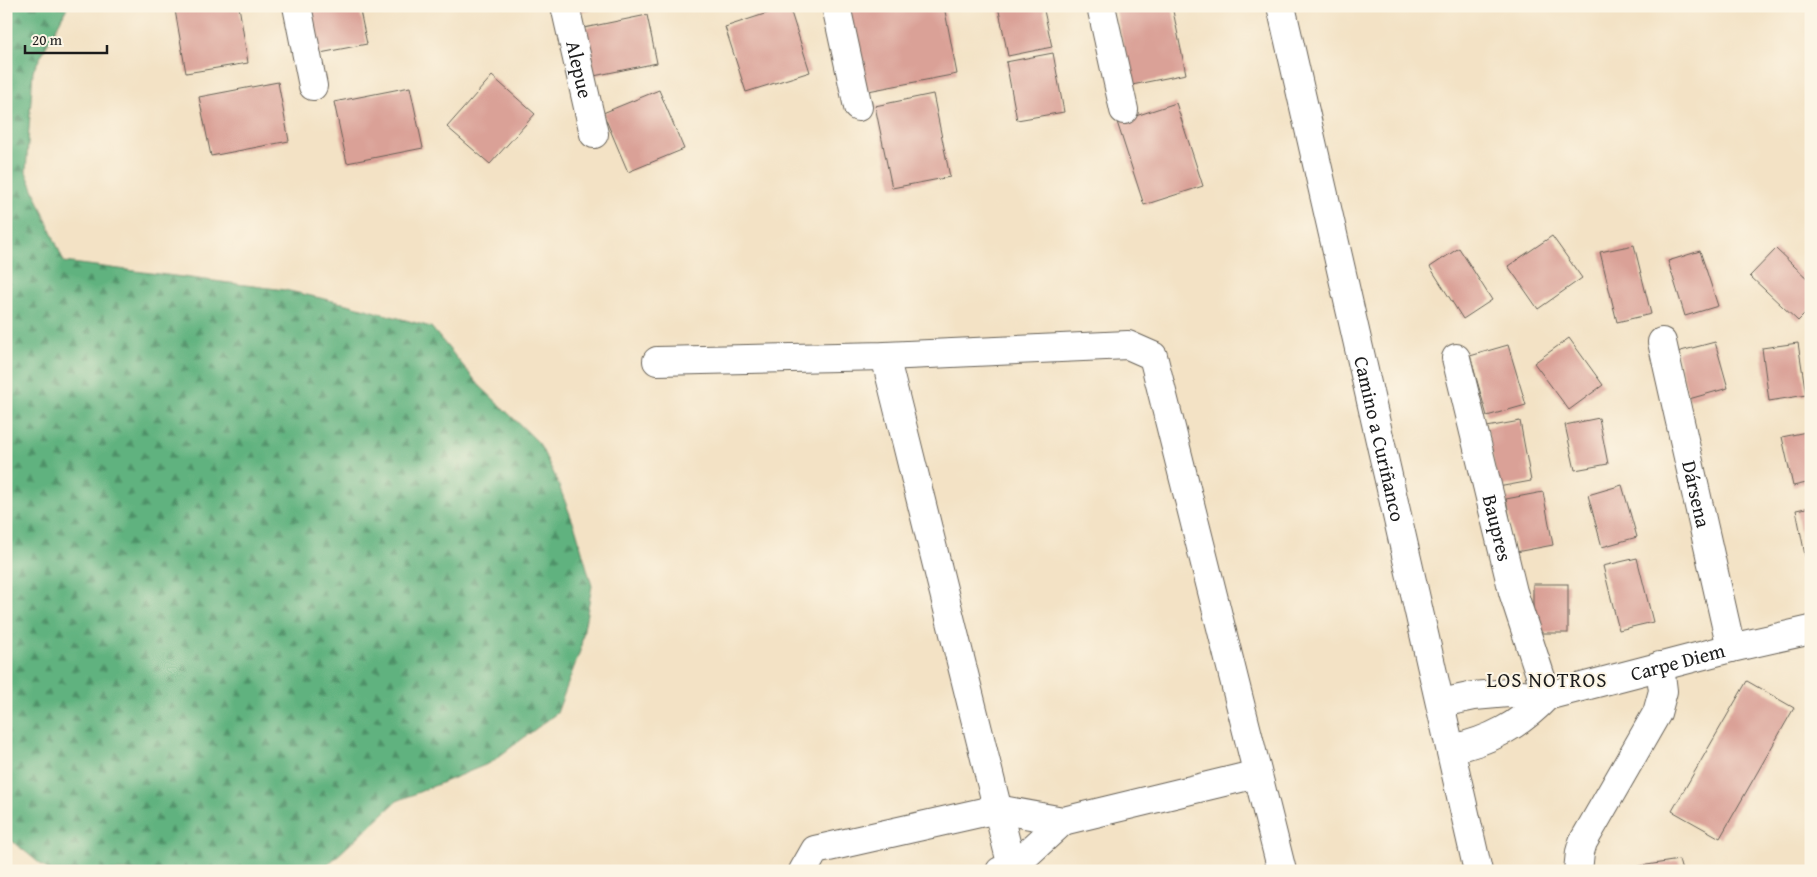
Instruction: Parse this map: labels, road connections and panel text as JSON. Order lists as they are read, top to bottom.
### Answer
{
  "streets": {
    "street": [
      "Alepue",
      "Camino a Curiñanco",
      "Dársena",
      "Baupres",
      "Carpe Diem"
    ]
  },
  "crossings": [
    ["Camino a Curiñanco", "Carpe Diem"],
    ["Dársena", "Carpe Diem"],
    ["Baupres", "Carpe Diem"]
  ],
  "districts": ["LOS NOTROS"],
  "scale_bar": "20 m"
}
